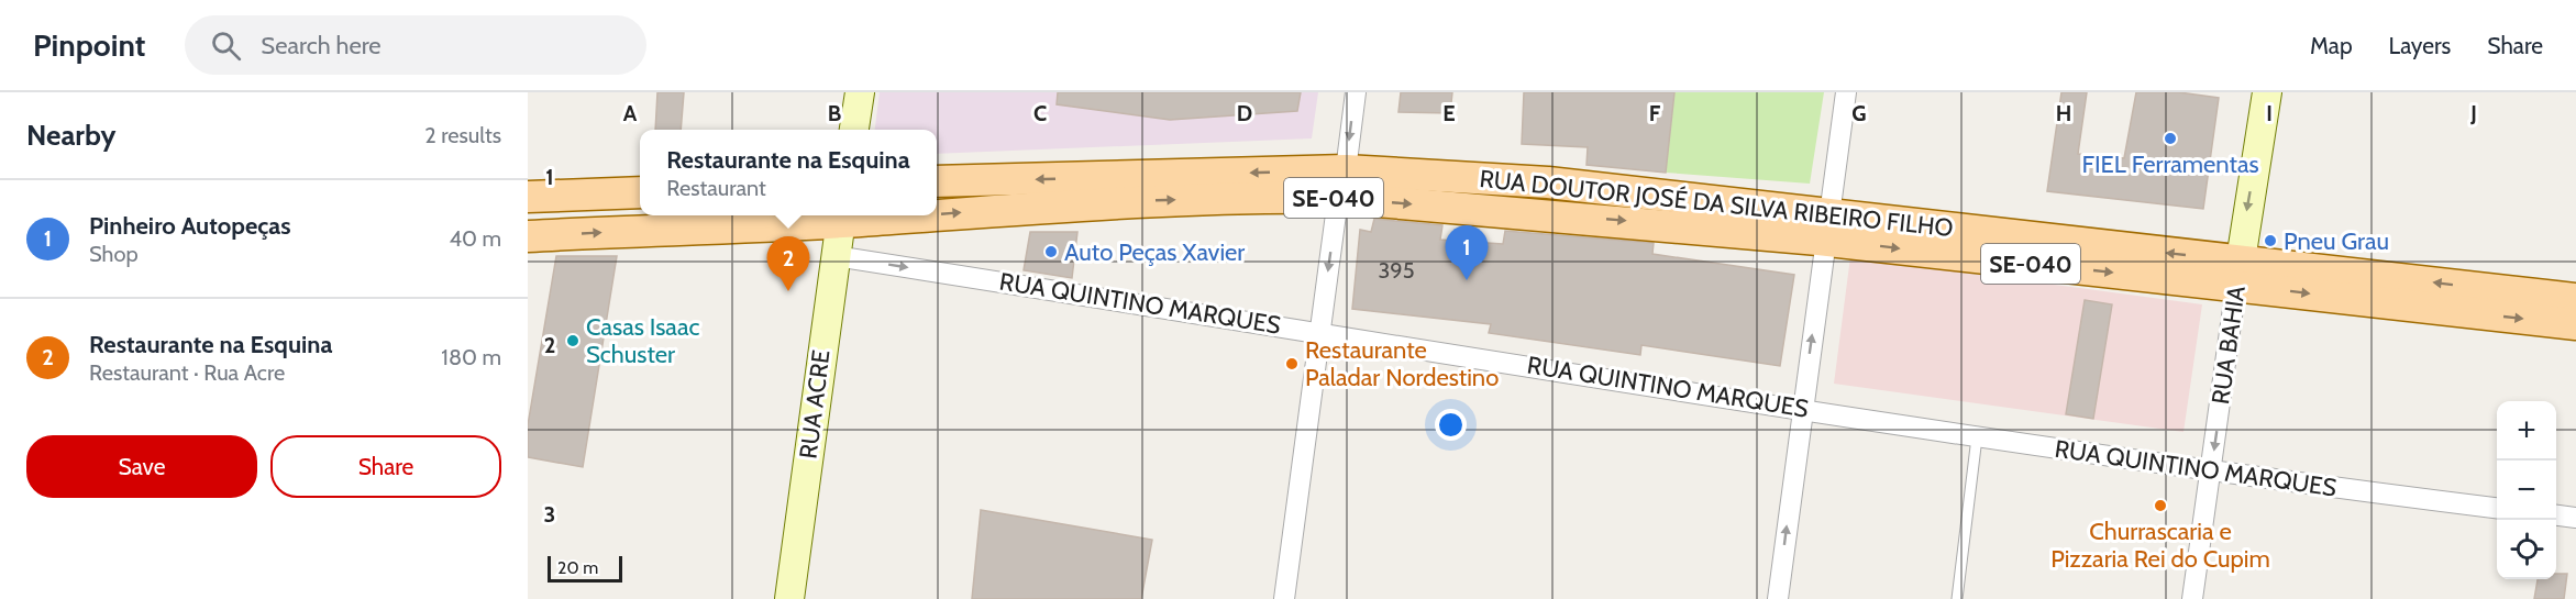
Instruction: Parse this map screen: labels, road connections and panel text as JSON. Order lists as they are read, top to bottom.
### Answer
{
  "streets": {
    "main road": [
      "SE-040",
      "RUA DOUTOR JOSÉ DA SILVA RIBEIRO FILHO",
      "RUA BAHIA",
      "RUA ACRE"
    ],
    "street": ["RUA QUINTINO MARQUES"]
  },
  "crossings": [
    ["RUA DOUTOR JOSÉ DA SILVA RIBEIRO FILHO", "RUA BAHIA"],
    ["RUA DOUTOR JOSÉ DA SILVA RIBEIRO FILHO", "RUA ACRE"],
    ["RUA QUINTINO MARQUES", "RUA BAHIA"],
    ["RUA QUINTINO MARQUES", "RUA ACRE"]
  ],
  "one_way": ["RUA BAHIA"],
  "places": [
    "FIEL Ferramentas",
    "Pneu Grau",
    "Auto Peças Xavier",
    "Casas Isaac Schuster",
    "Restaurante Paladar Nordestino",
    "Churrascaria e Pizzaria Rei do Cupim"
  ],
  "house_numbers": ["395"],
  "scale_bar": "20 m",
  "page": {
    "header": "Pinpoint",
    "search": "Search here",
    "nav": ["Map", "Layers", "Share"],
    "heading": ["Nearby", "2 results"],
    "popup": ["Restaurante na Esquina", "Restaurant"],
    "list": [
      {
        "mark": "1",
        "name": "Pinheiro Autopeças",
        "note": "Shop",
        "value": "40 m"
      },
      {
        "mark": "2",
        "name": "Restaurante na Esquina",
        "note": "Restaurant · Rua Acre",
        "value": "180 m"
      }
    ],
    "pins": ["1", "2"],
    "map_buttons": ["+", "−"],
    "buttons": ["Save", "Share"],
    "scale": "20 m"
  },
  "grid": {
    "columns": [
      "A",
      "B",
      "C",
      "D",
      "E",
      "F",
      "G",
      "H",
      "I",
      "J"
    ],
    "rows": ["1", "2", "3"]
  }
}
